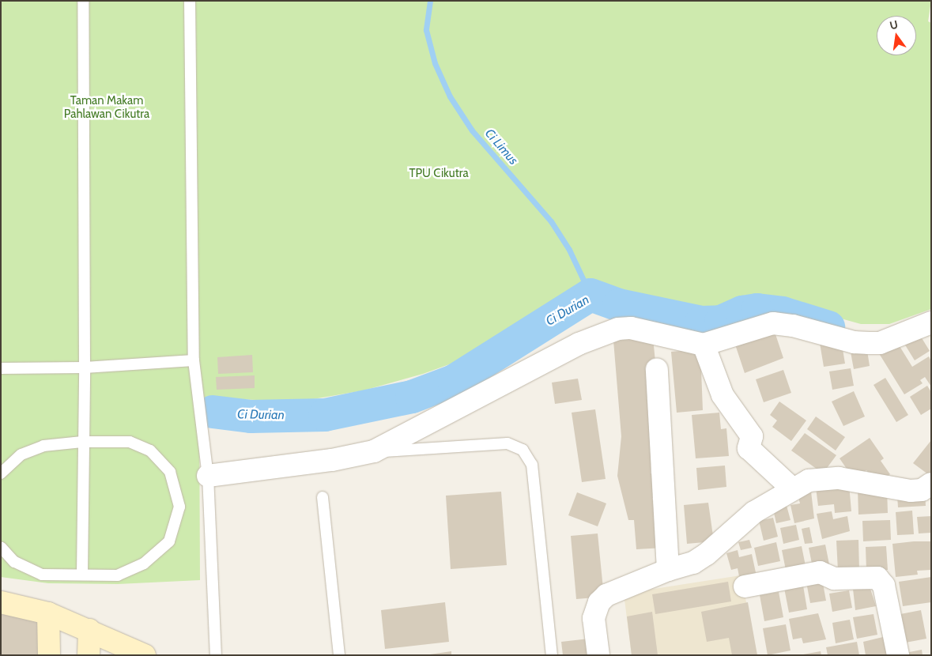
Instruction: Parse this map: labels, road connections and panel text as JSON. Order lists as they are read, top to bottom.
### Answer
{
  "water": ["Ci Limus", "Ci Durian"],
  "parks": ["Taman Makam Pahlawan Cikutra", "TPU Cikutra"],
  "north": "top"
}
